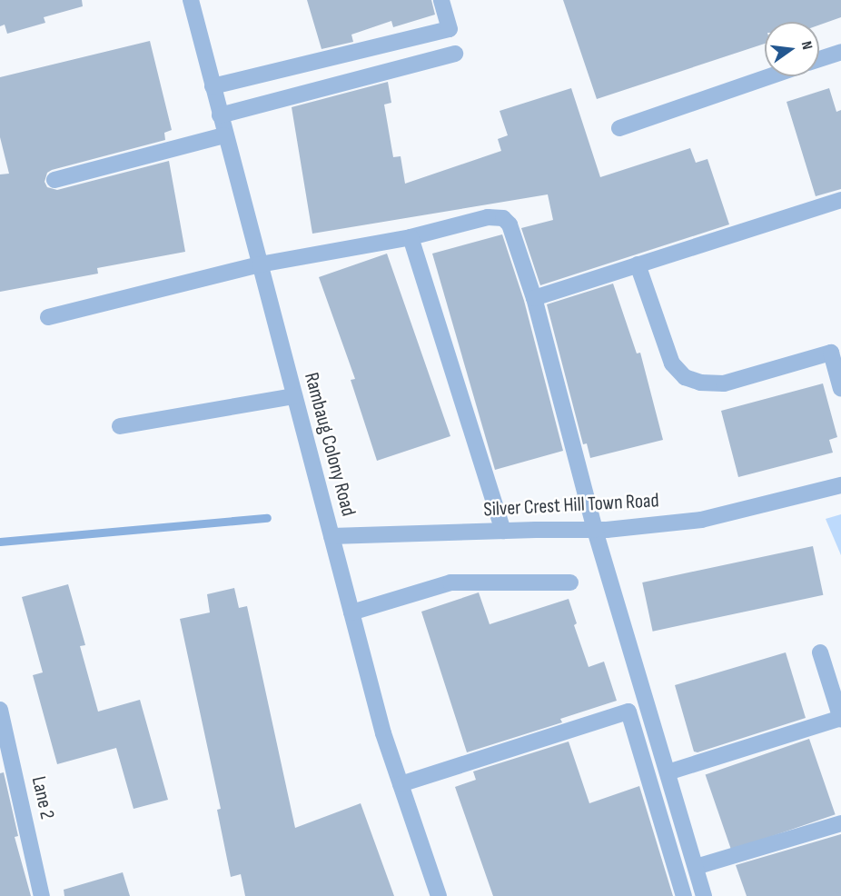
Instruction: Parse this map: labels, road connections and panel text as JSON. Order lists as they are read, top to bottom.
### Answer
{
  "streets": {
    "street": ["Rambaug Colony Road", "Silver Crest Hill Town Road", "Lane 2"]
  },
  "crossings": [
    ["Rambaug Colony Road", "Silver Crest Hill Town Road"]
  ],
  "north": "right"
}
